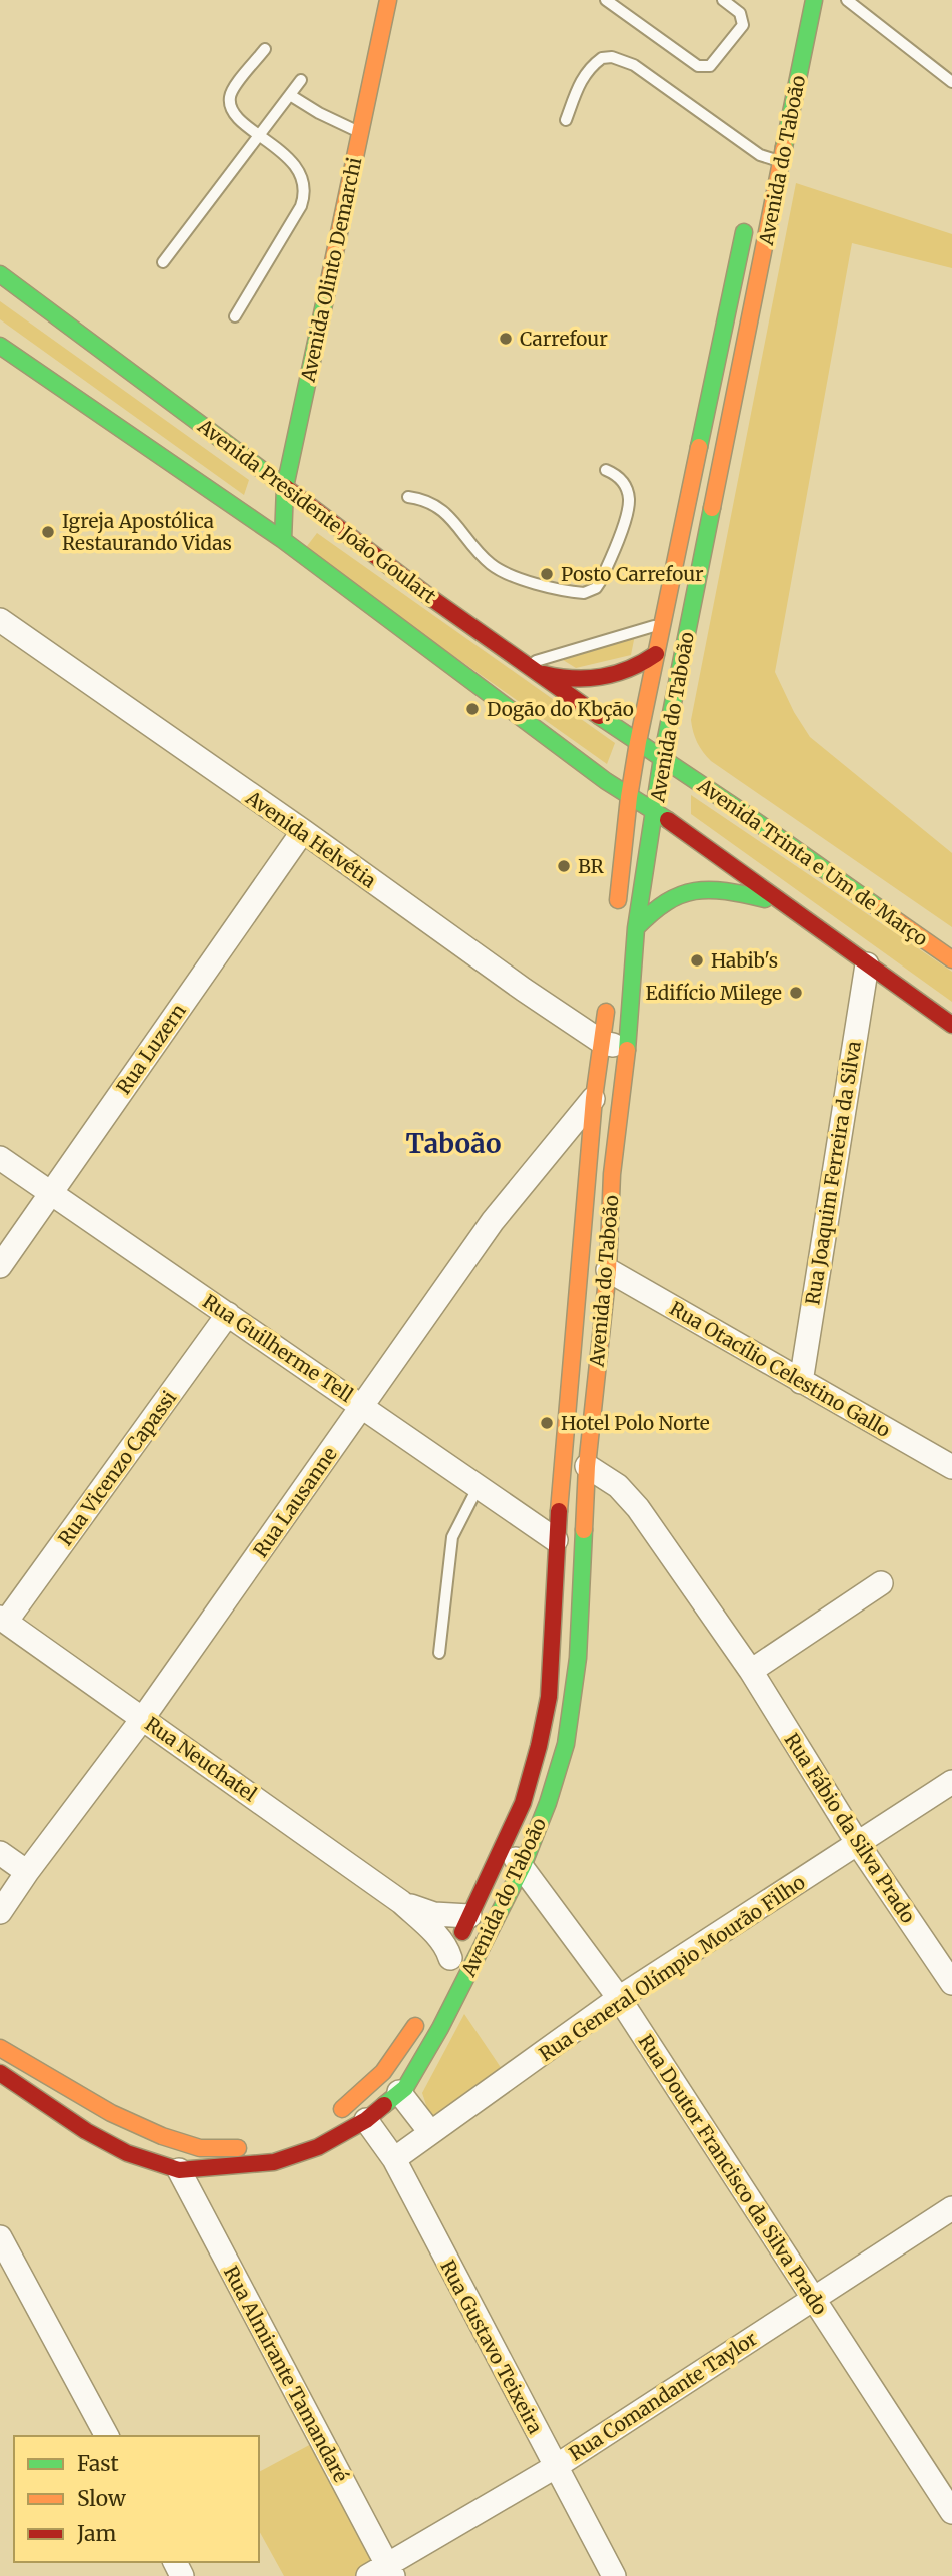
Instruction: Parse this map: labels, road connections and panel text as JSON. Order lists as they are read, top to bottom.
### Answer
{
  "streets": {
    "main road": [
      "Avenida do Taboão",
      "Avenida Olinto Demarchi",
      "Avenida Presidente João Goulart",
      "Avenida Trinta e Um de Março"
    ],
    "street": [
      "Avenida Helvétia",
      "Rua Luzern",
      "Rua Joaquim Ferreira da Silva",
      "Rua Guilherme Tell",
      "Rua Otacílio Celestino Gallo",
      "Rua Vicenzo Capassi",
      "Rua Lausanne",
      "Rua Neuchatel",
      "Rua Fábio da Silva Prado",
      "Rua General Olímpio Mourão Filho",
      "Rua Doutor Francisco da Silva Prado",
      "Rua Gustavo Teixeira",
      "Rua Almirante Tamandaré",
      "Rua Comandante Taylor"
    ]
  },
  "crossings": [
    ["Avenida do Taboão", "Avenida Presidente João Goulart"],
    ["Avenida do Taboão", "Avenida Helvétia"],
    ["Avenida do Taboão", "Avenida Trinta e Um de Março"],
    ["Avenida do Taboão", "Rua Guilherme Tell"],
    ["Avenida do Taboão", "Rua Otacílio Celestino Gallo"],
    ["Avenida do Taboão", "Rua Lausanne"],
    ["Avenida do Taboão", "Rua Neuchatel"],
    ["Avenida do Taboão", "Rua Fábio da Silva Prado"],
    ["Avenida do Taboão", "Rua Doutor Francisco da Silva Prado"],
    ["Avenida do Taboão", "Rua Gustavo Teixeira"],
    ["Avenida do Taboão", "Rua Almirante Tamandaré"],
    ["Avenida Olinto Demarchi", "Avenida Presidente João Goulart"],
    ["Avenida Presidente João Goulart", "Avenida Trinta e Um de Março"],
    ["Avenida Helvétia", "Rua Luzern"],
    ["Rua Luzern", "Rua Guilherme Tell"],
    ["Rua Joaquim Ferreira da Silva", "Rua Otacílio Celestino Gallo"],
    ["Rua Guilherme Tell", "Rua Vicenzo Capassi"],
    ["Rua Guilherme Tell", "Rua Lausanne"],
    ["Rua Vicenzo Capassi", "Rua Neuchatel"],
    ["Rua Lausanne", "Rua Neuchatel"],
    ["Rua Fábio da Silva Prado", "Rua General Olímpio Mourão Filho"],
    ["Rua General Olímpio Mourão Filho", "Rua Doutor Francisco da Silva Prado"],
    ["Rua General Olímpio Mourão Filho", "Rua Gustavo Teixeira"],
    ["Rua Doutor Francisco da Silva Prado", "Rua Comandante Taylor"],
    ["Rua Gustavo Teixeira", "Rua Comandante Taylor"],
    ["Rua Almirante Tamandaré", "Rua Comandante Taylor"]
  ],
  "districts": ["Taboão"],
  "places": [
    "Carrefour",
    "Igreja Apostólica Restaurando Vidas",
    "Posto Carrefour",
    "Dogão do Kbção",
    "BR",
    "Habib's",
    "Edifício Milege",
    "Hotel Polo Norte"
  ],
  "legend": ["Fast", "Slow", "Jam"]
}
